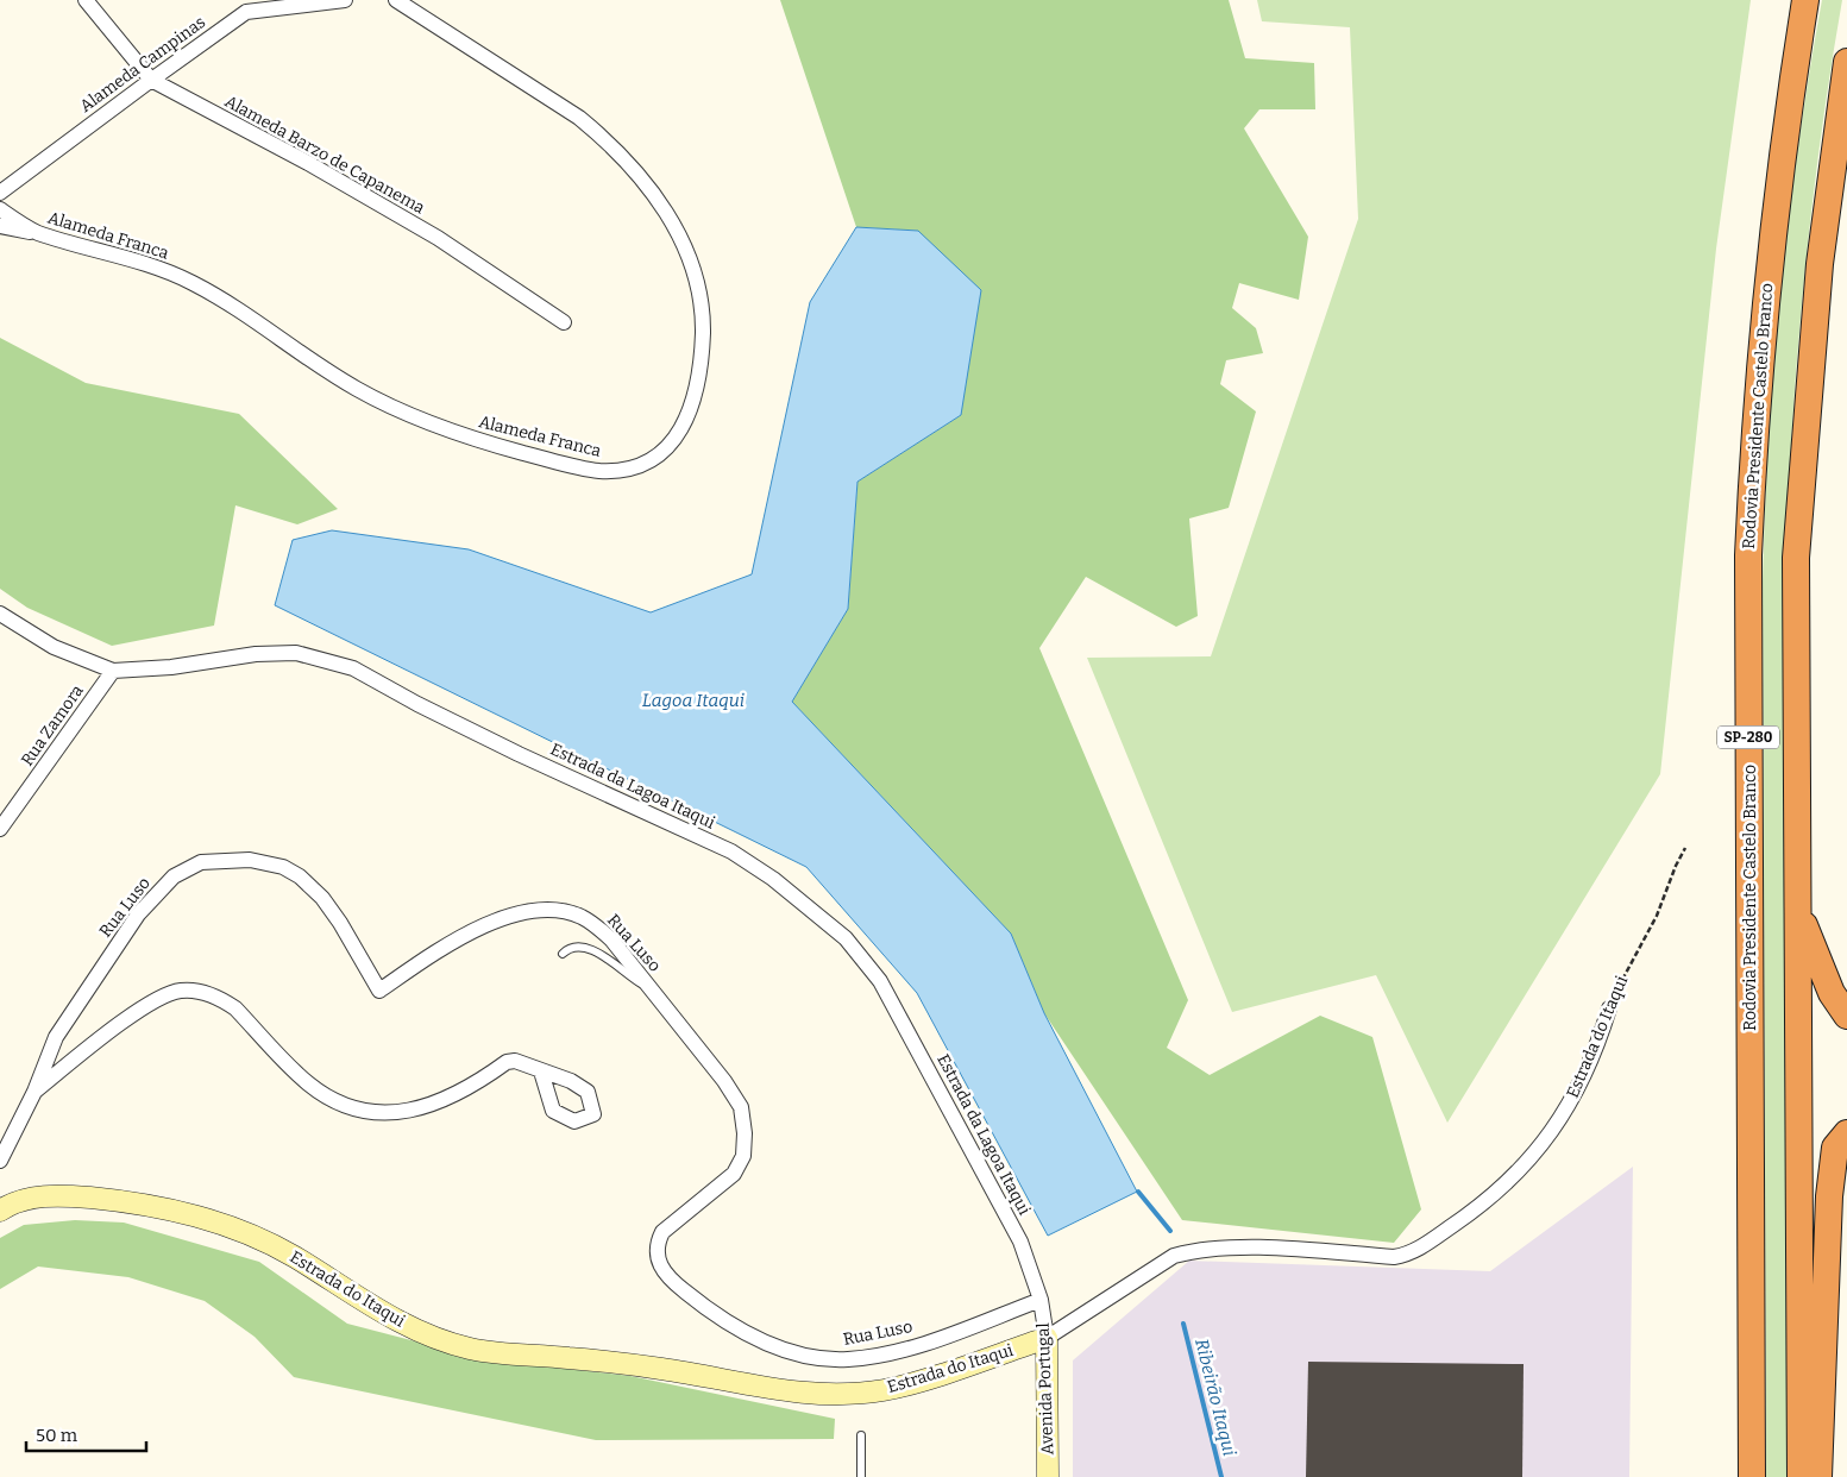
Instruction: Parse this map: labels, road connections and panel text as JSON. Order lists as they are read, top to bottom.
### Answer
{
  "streets": {
    "highway": ["Rodovia Presidente Castelo Branco", "SP-280"],
    "street": [
      "Alameda Campinas",
      "Alameda Barzo de Capanema",
      "Alameda Franca",
      "Rua Zamora",
      "Estrada da Lagoa Itaqui",
      "Rua Luso",
      "Estrada do Itaqui",
      "Avenida Portugal"
    ]
  },
  "crossings": [
    ["Alameda Campinas", "Alameda Barzo de Capanema"],
    ["Rua Zamora", "Estrada da Lagoa Itaqui"],
    ["Estrada da Lagoa Itaqui", "Rua Luso"],
    ["Estrada da Lagoa Itaqui", "Avenida Portugal"],
    ["Rua Luso", "Avenida Portugal"],
    ["Estrada do Itaqui", "Avenida Portugal"]
  ],
  "water": ["Lagoa Itaqui", "Ribeirão Itaqui"],
  "scale_bar": "50 m"
}
